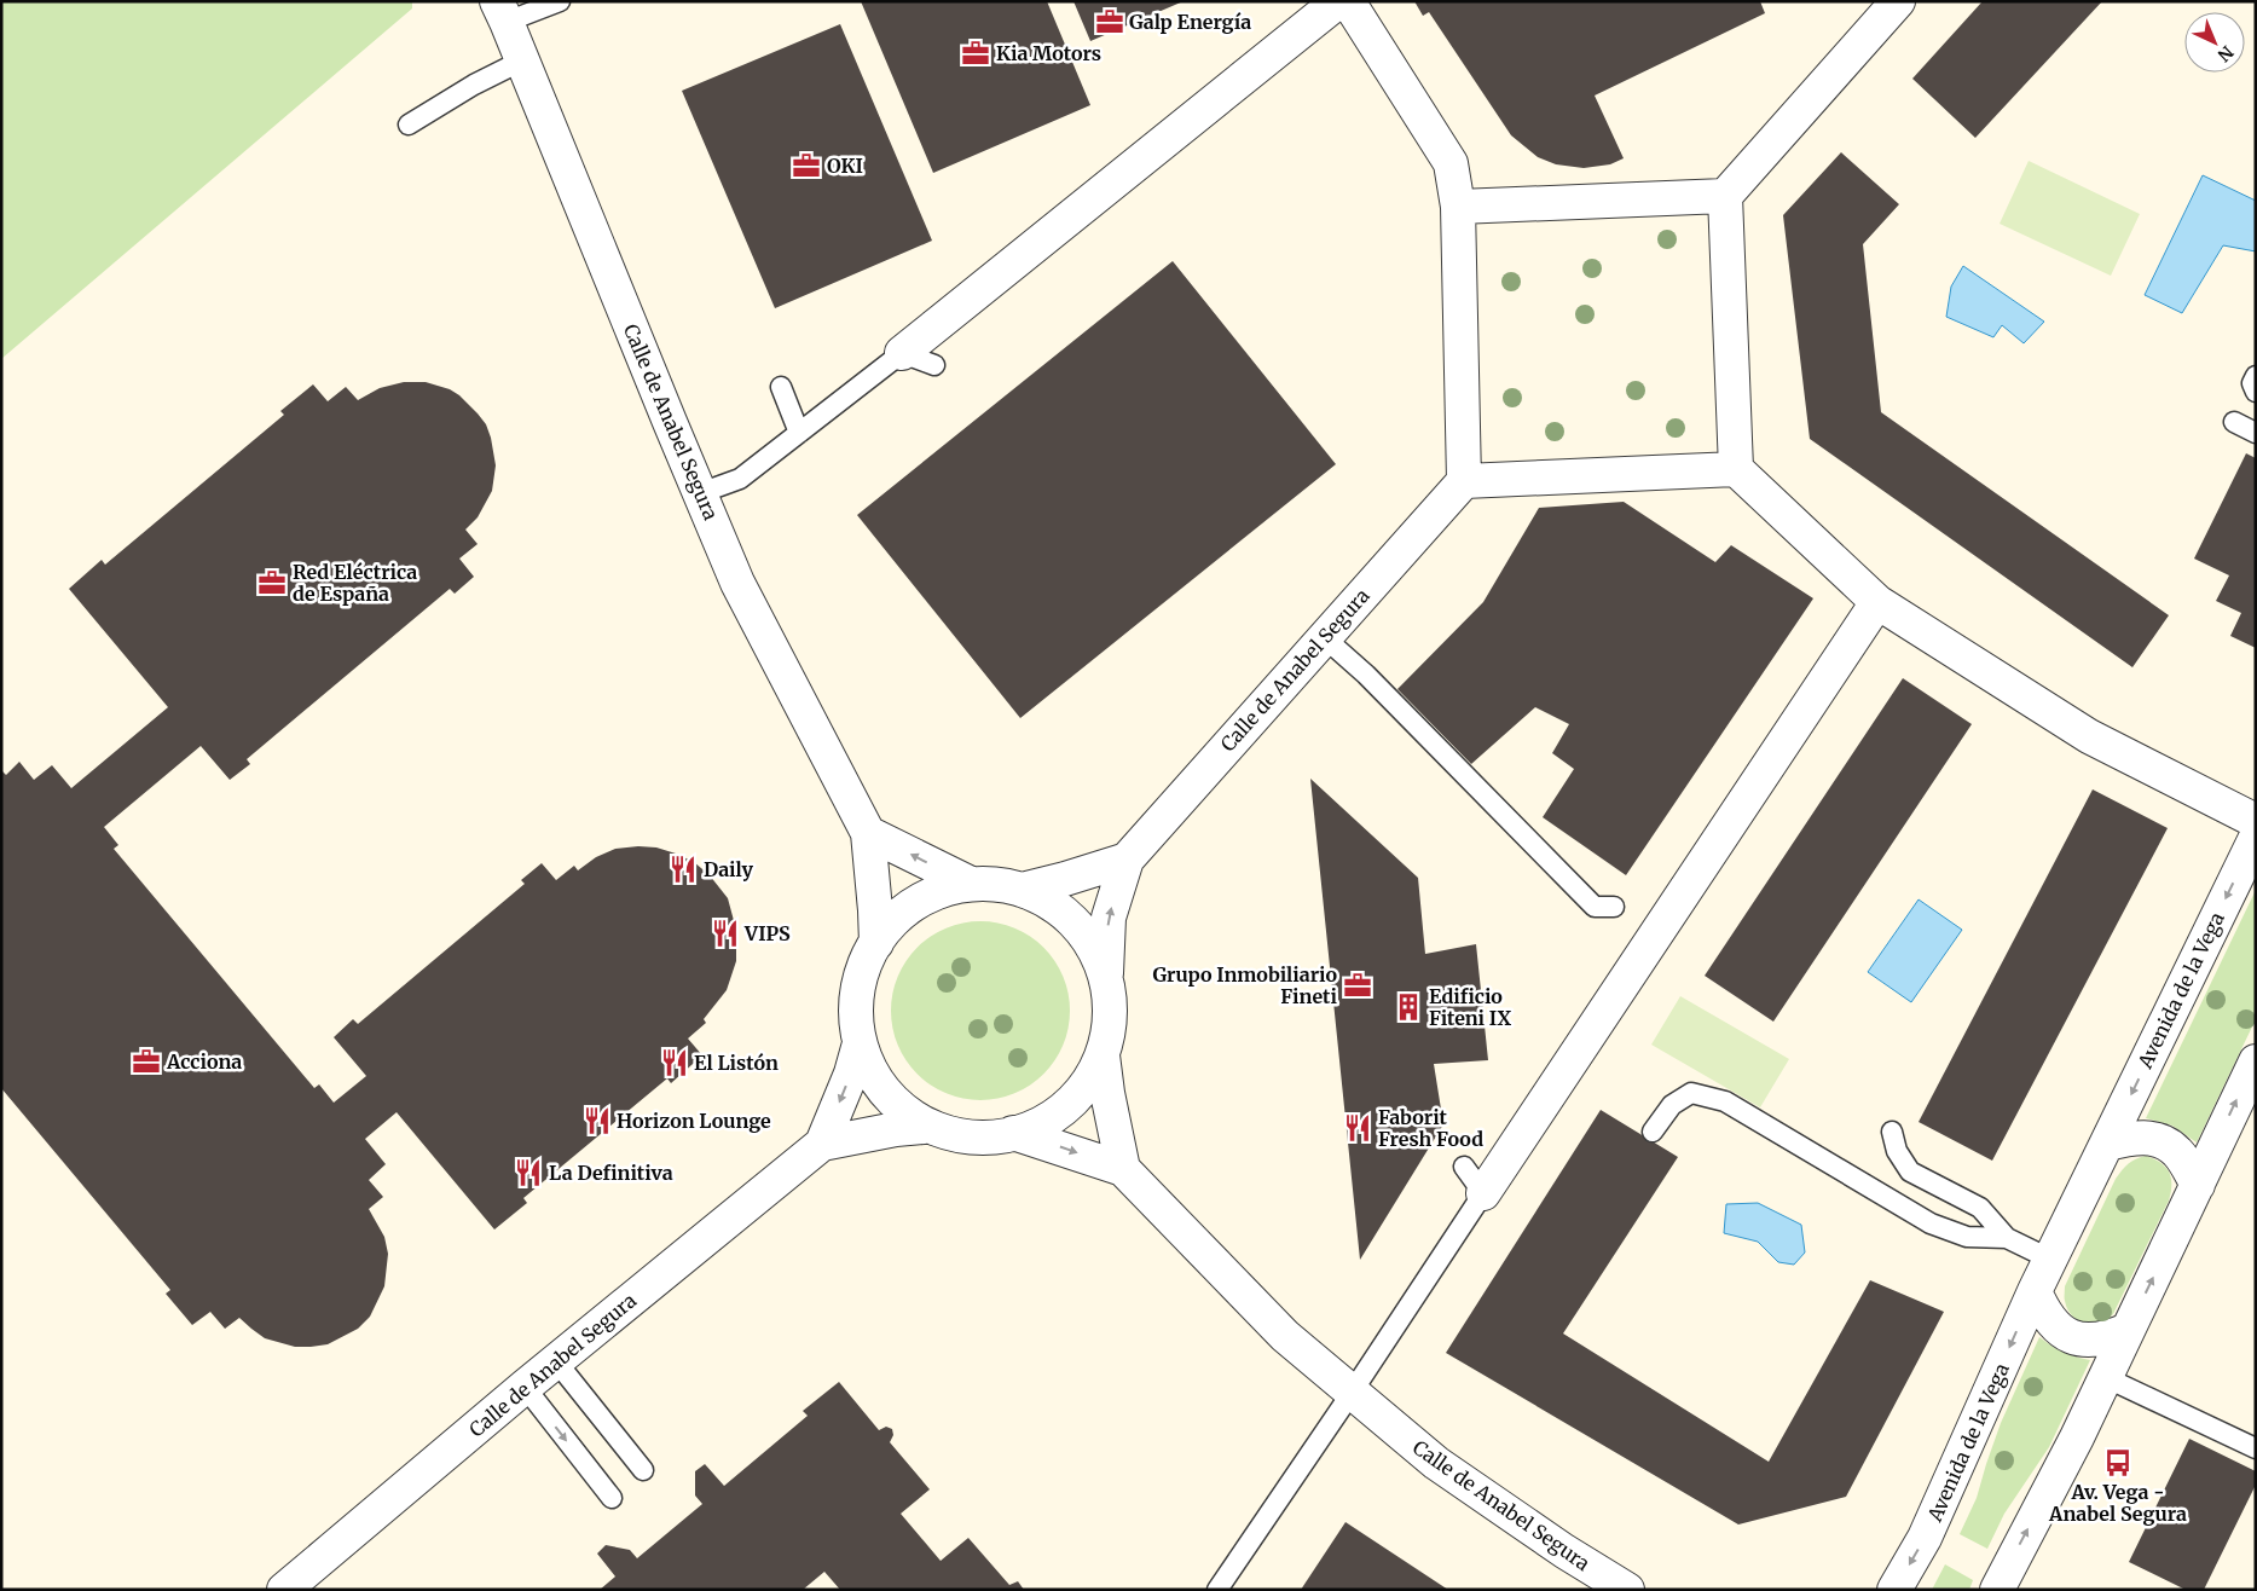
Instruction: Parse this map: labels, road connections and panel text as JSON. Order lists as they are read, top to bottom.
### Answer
{
  "streets": {
    "street": ["Calle de Anabel Segura", "Avenida de la Vega"]
  },
  "places": {
    "office": [
      "Galp Energía",
      "Kia Motors",
      "OKI",
      "Red Eléctrica de España",
      "Grupo Inmobiliario Fineti",
      "Acciona"
    ],
    "restaurant": [
      "Daily",
      "VIPS",
      "El Listón",
      "Horizon Lounge",
      "Faborit Fresh Food",
      "La Definitiva"
    ],
    "building": ["Edificio Fiteni IX"],
    "bus stop": ["Av. Vega - Anabel Segura"]
  },
  "north": "bottom right"
}
